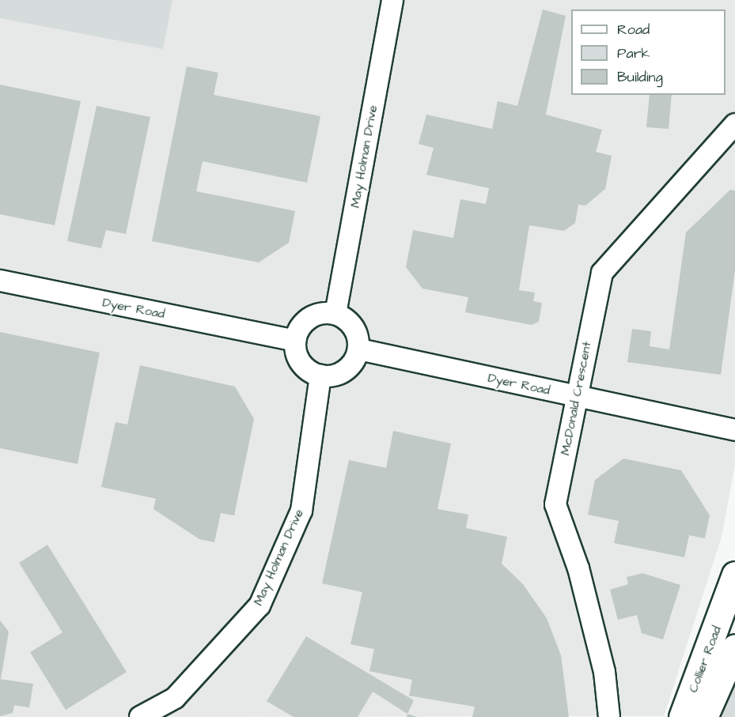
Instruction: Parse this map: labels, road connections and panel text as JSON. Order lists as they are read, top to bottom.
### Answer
{
  "streets": {
    "main road": ["Collier Road"],
    "street": ["May Holman Drive", "Dyer Road", "McDonald Crescent"]
  },
  "crossings": [
    ["May Holman Drive", "Dyer Road"],
    ["Dyer Road", "McDonald Crescent"]
  ],
  "legend": ["Road", "Park", "Building"]
}
